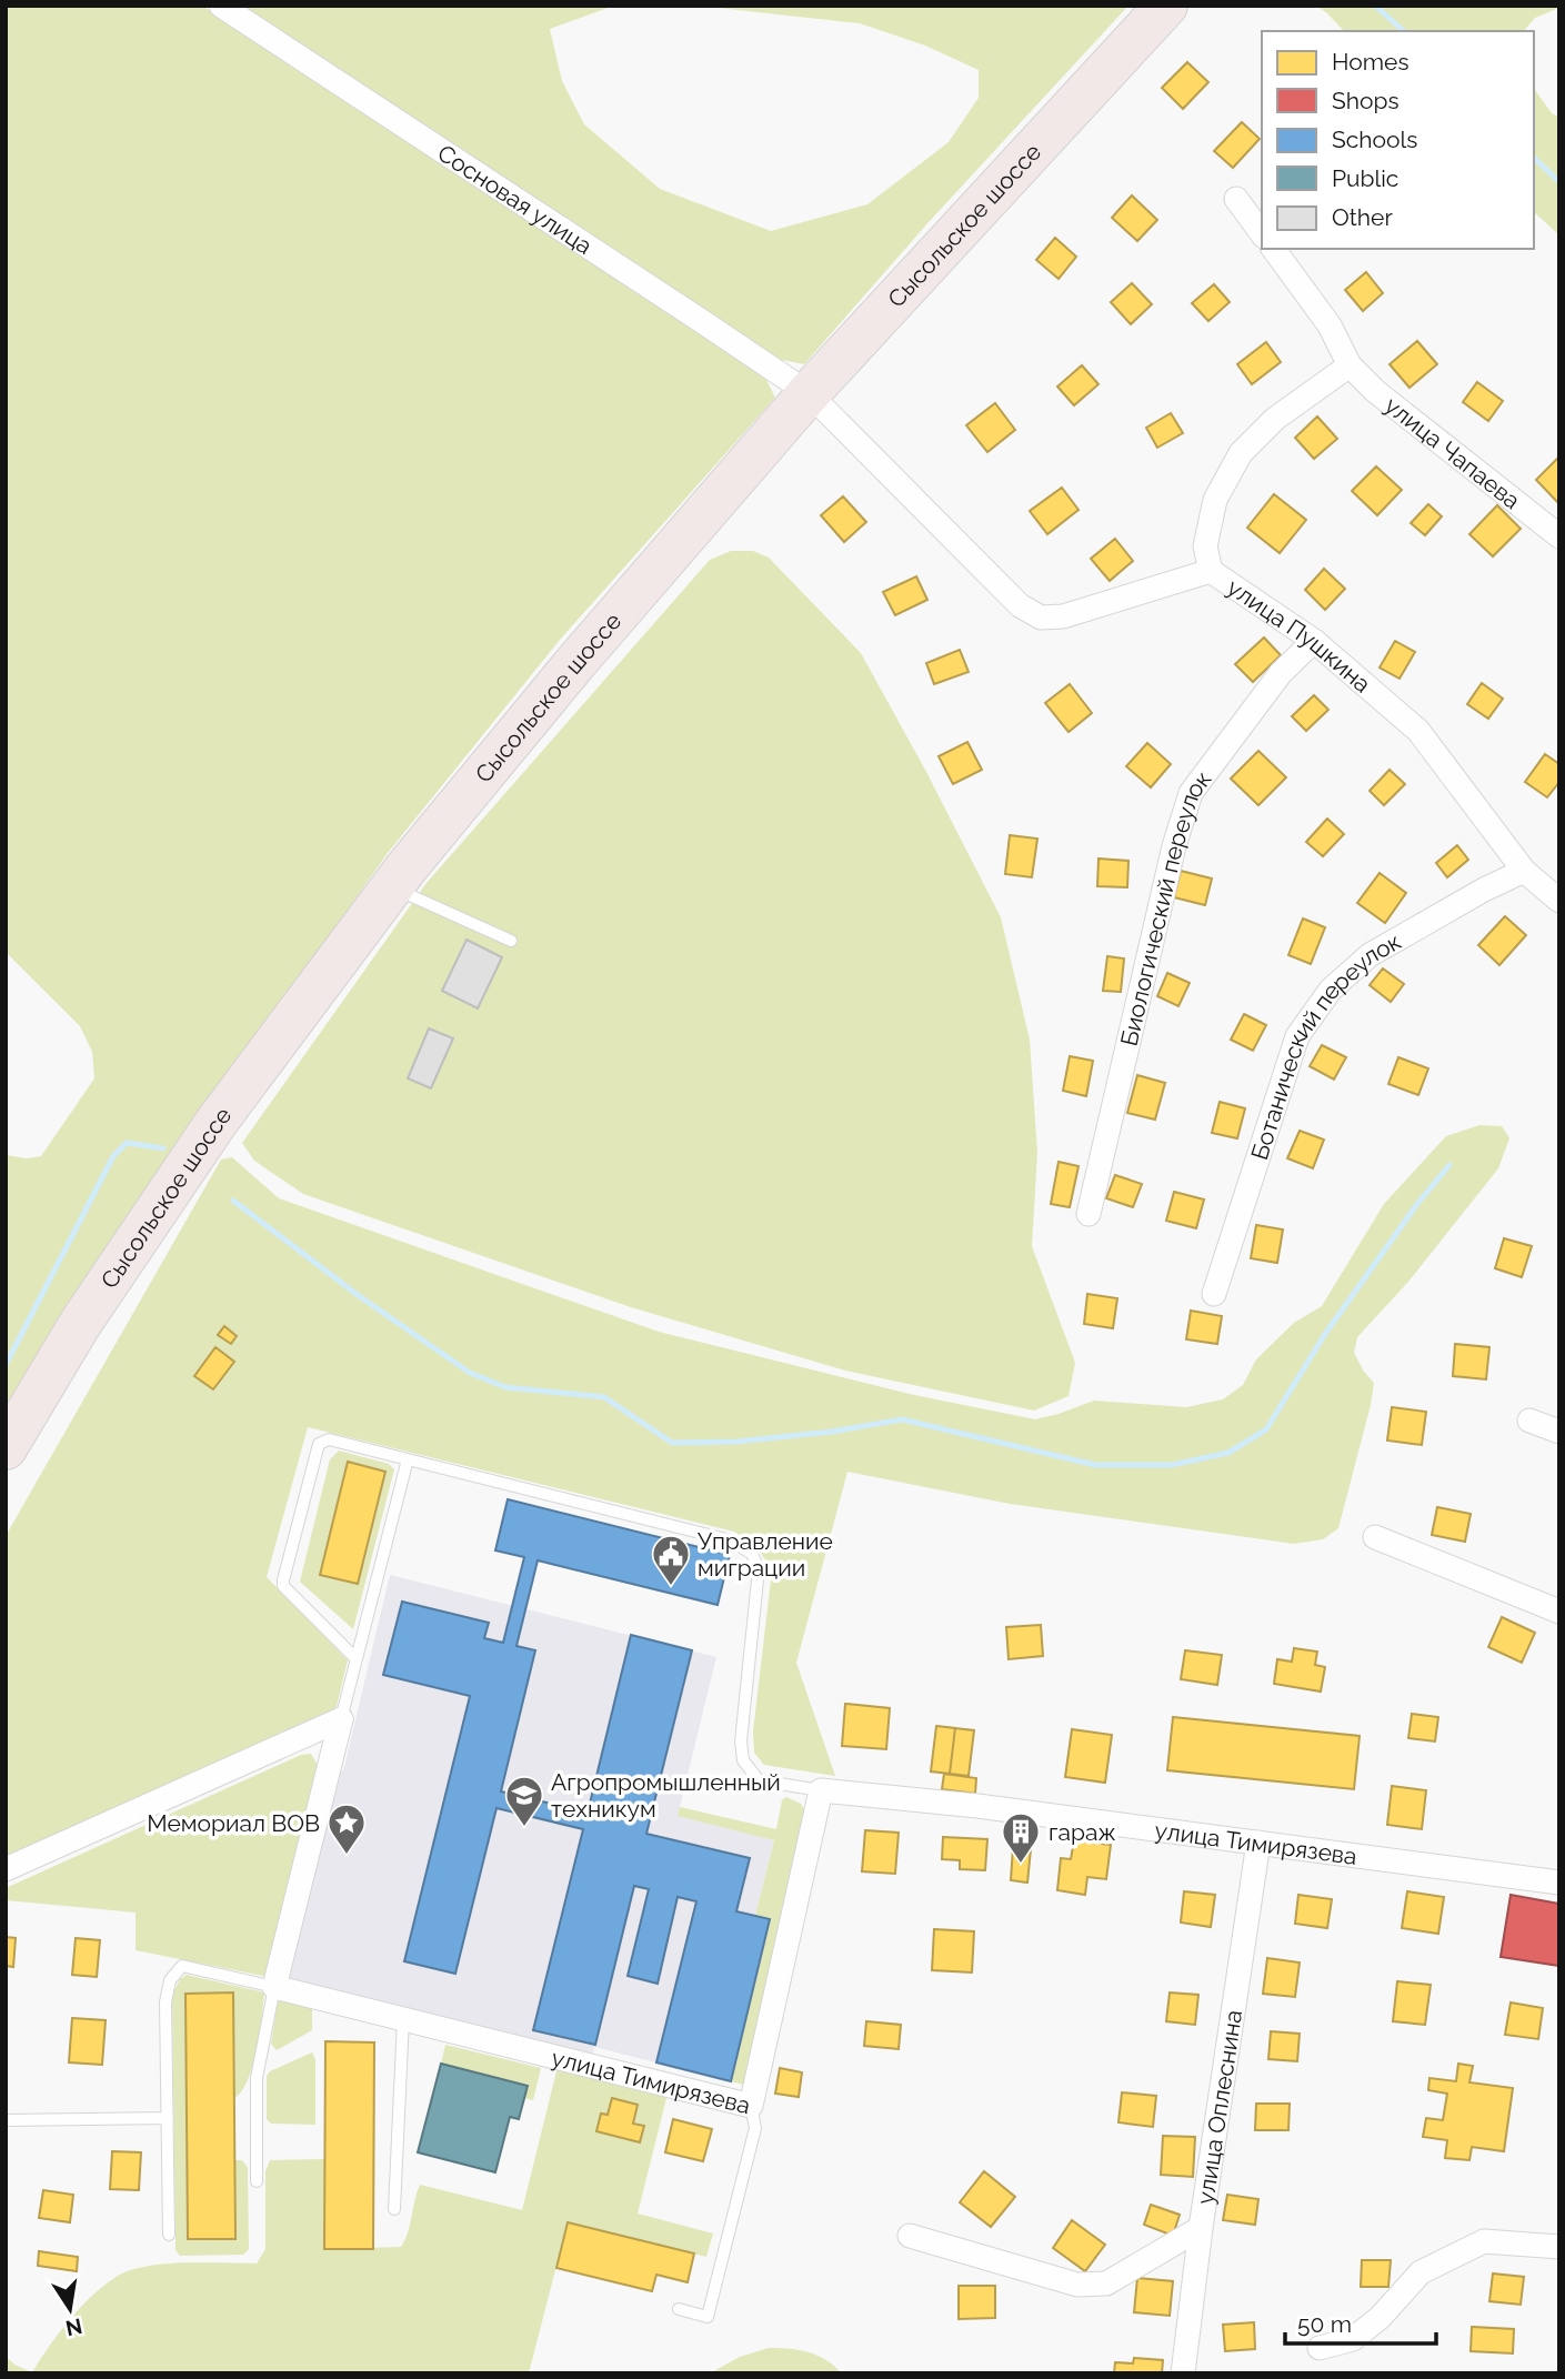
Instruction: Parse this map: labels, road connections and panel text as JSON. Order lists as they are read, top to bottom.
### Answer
{
  "streets": {
    "highway": ["Сысольское шоссе"],
    "street": [
      "Сосновая улица",
      "улица Чапаева",
      "улица Пушкина",
      "Биологический переулок",
      "Ботанический переулок",
      "улица Тимирязева",
      "улица Оплеснина"
    ]
  },
  "crossings": [
    ["Сосновая улица", "Сысольское шоссе"],
    ["Сосновая улица", "улица Пушкина"],
    ["Сысольское шоссе", "улица Пушкина"],
    ["улица Пушкина", "Биологический переулок"],
    ["улица Пушкина", "Ботанический переулок"],
    ["улица Тимирязева", "улица Оплеснина"]
  ],
  "places": {
    "public building": ["Управление миграции"],
    "school or university": ["Агропромышленный техникум"],
    "place": ["Мемориал ВОВ"],
    "building": ["гараж"]
  },
  "legend": [
    "Homes",
    "Shops",
    "Schools",
    "Public",
    "Other"
  ],
  "scale_bar": "50 m",
  "north": "bottom"
}
